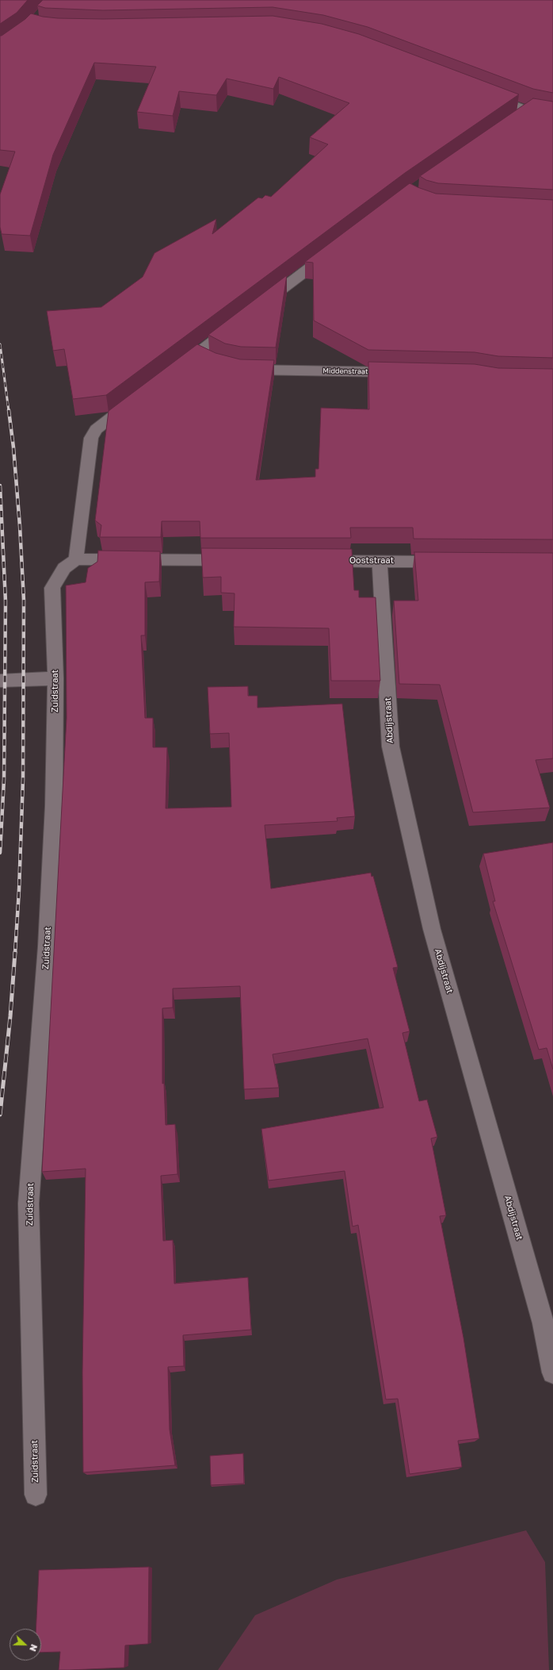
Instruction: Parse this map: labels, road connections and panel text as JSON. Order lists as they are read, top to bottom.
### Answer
{
  "streets": {
    "street": [
      "Middenstraat",
      "Ooststraat",
      "Zuidstraat",
      "Abdijstraat"
    ]
  },
  "crossings": [
    ["Ooststraat", "Abdijstraat"]
  ],
  "north": "right"
}
